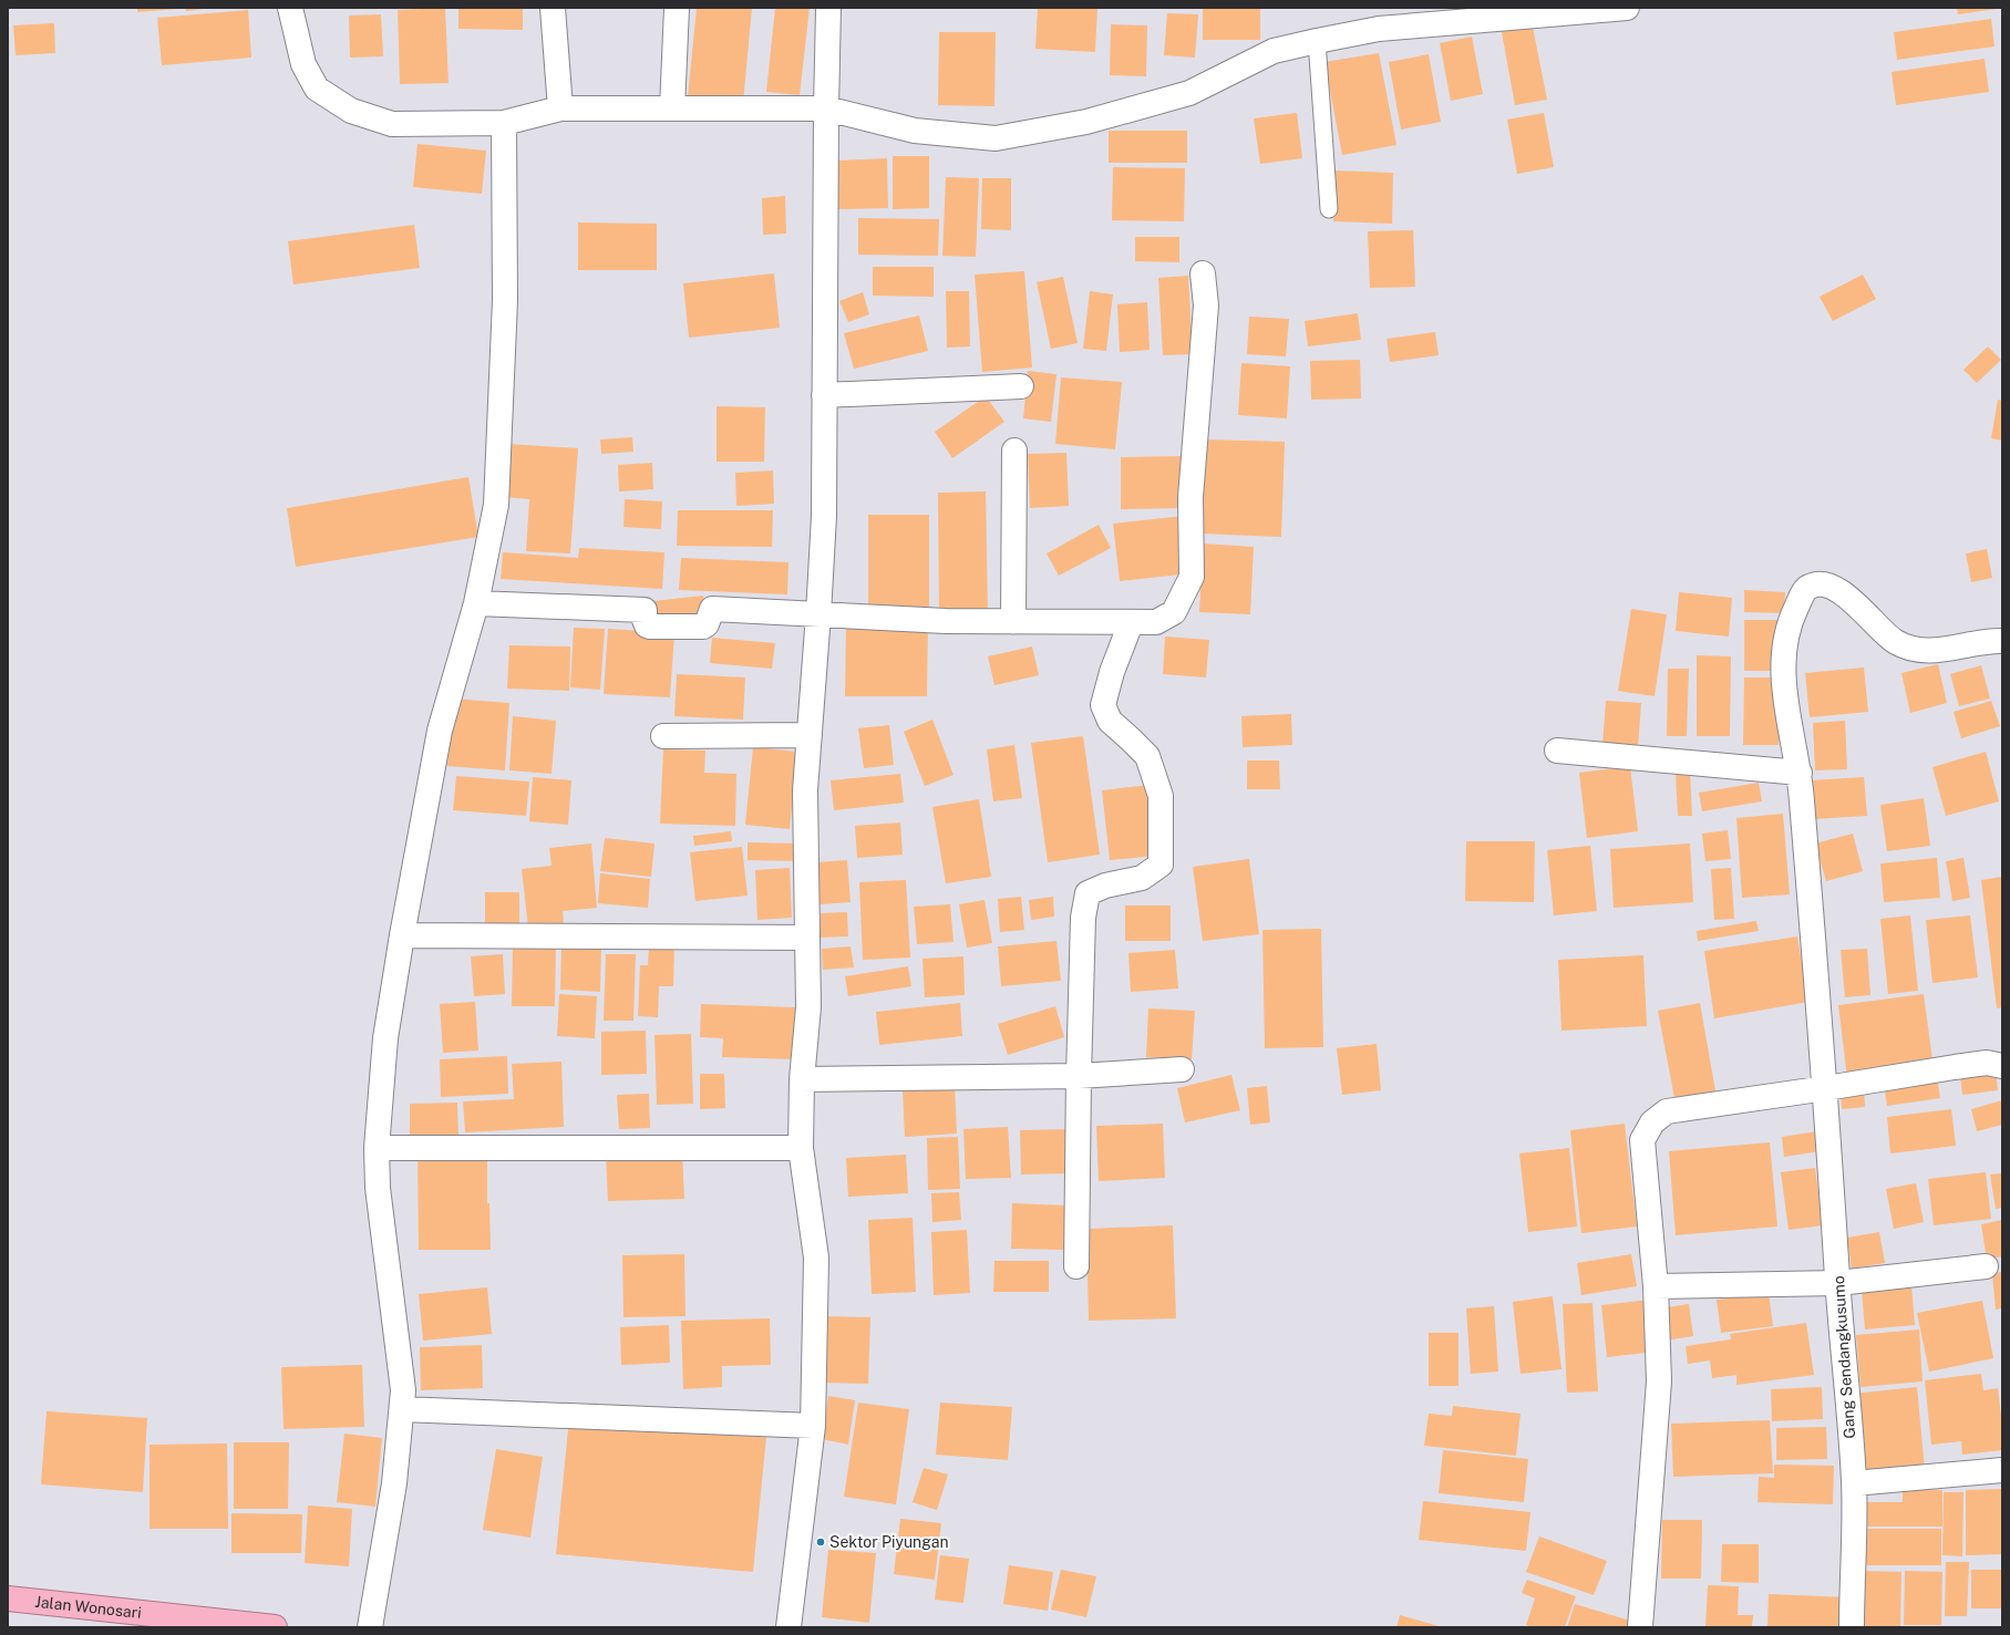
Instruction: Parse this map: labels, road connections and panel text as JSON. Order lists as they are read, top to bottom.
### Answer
{
  "streets": {
    "highway": ["Jalan Wonosari"],
    "street": ["Gang Sendangkusumo"]
  },
  "places": ["Sektor Piyungan"]
}
